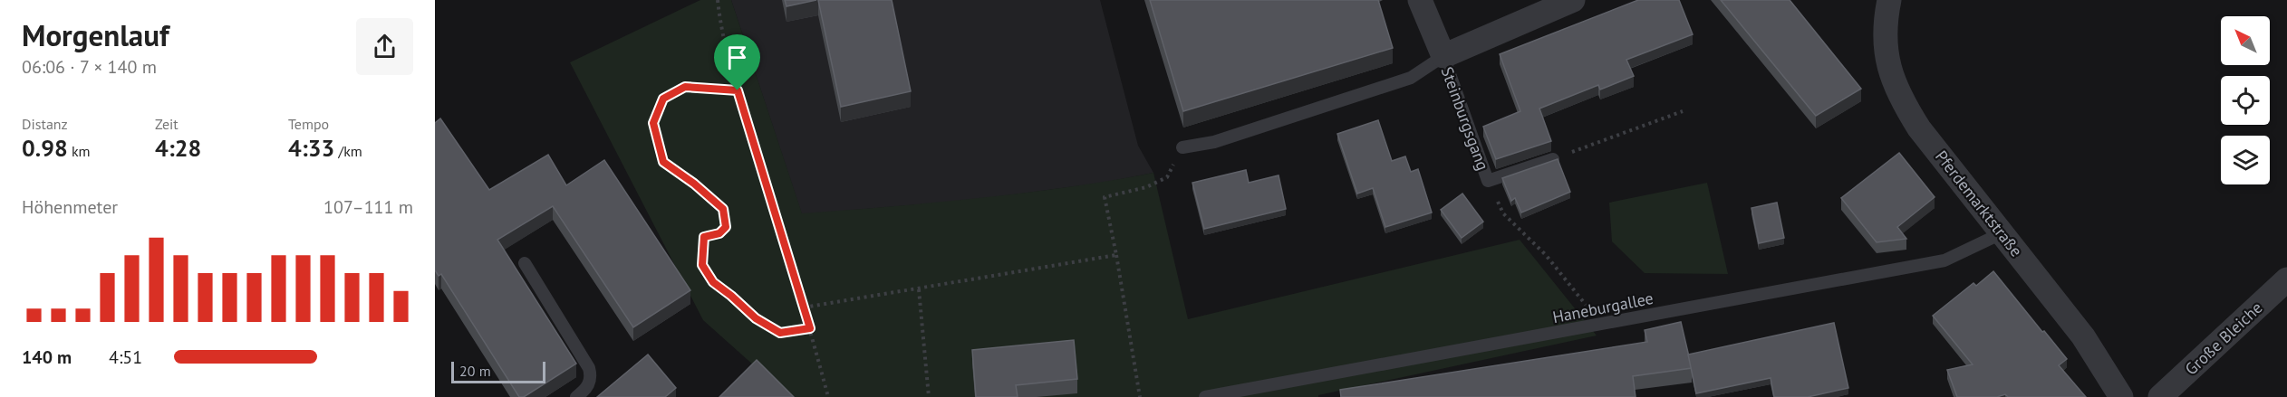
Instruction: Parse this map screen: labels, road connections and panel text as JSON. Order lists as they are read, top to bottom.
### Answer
{
  "streets": {
    "street": ["Steinburgsgang", "Pferdemarktstraße", "Große Bleiche"],
    "lane": ["Haneburgallee"]
  },
  "crossings": [
    ["Pferdemarktstraße", "Haneburgallee"]
  ],
  "scale_bar": "20 m",
  "north": "top left",
  "page": {
    "heading": ["Morgenlauf", "06:06 · 7 × 140 m"],
    "stats": [
      ["Distanz", "0.98 km"],
      ["Zeit", "4:28"],
      ["Tempo", "4:33 /km"]
    ],
    "chart": ["Höhenmeter", "107–111 m"],
    "list": [
      {
        "name": "140 m",
        "note": "4:51"
      }
    ],
    "scale": "20 m"
  }
}
